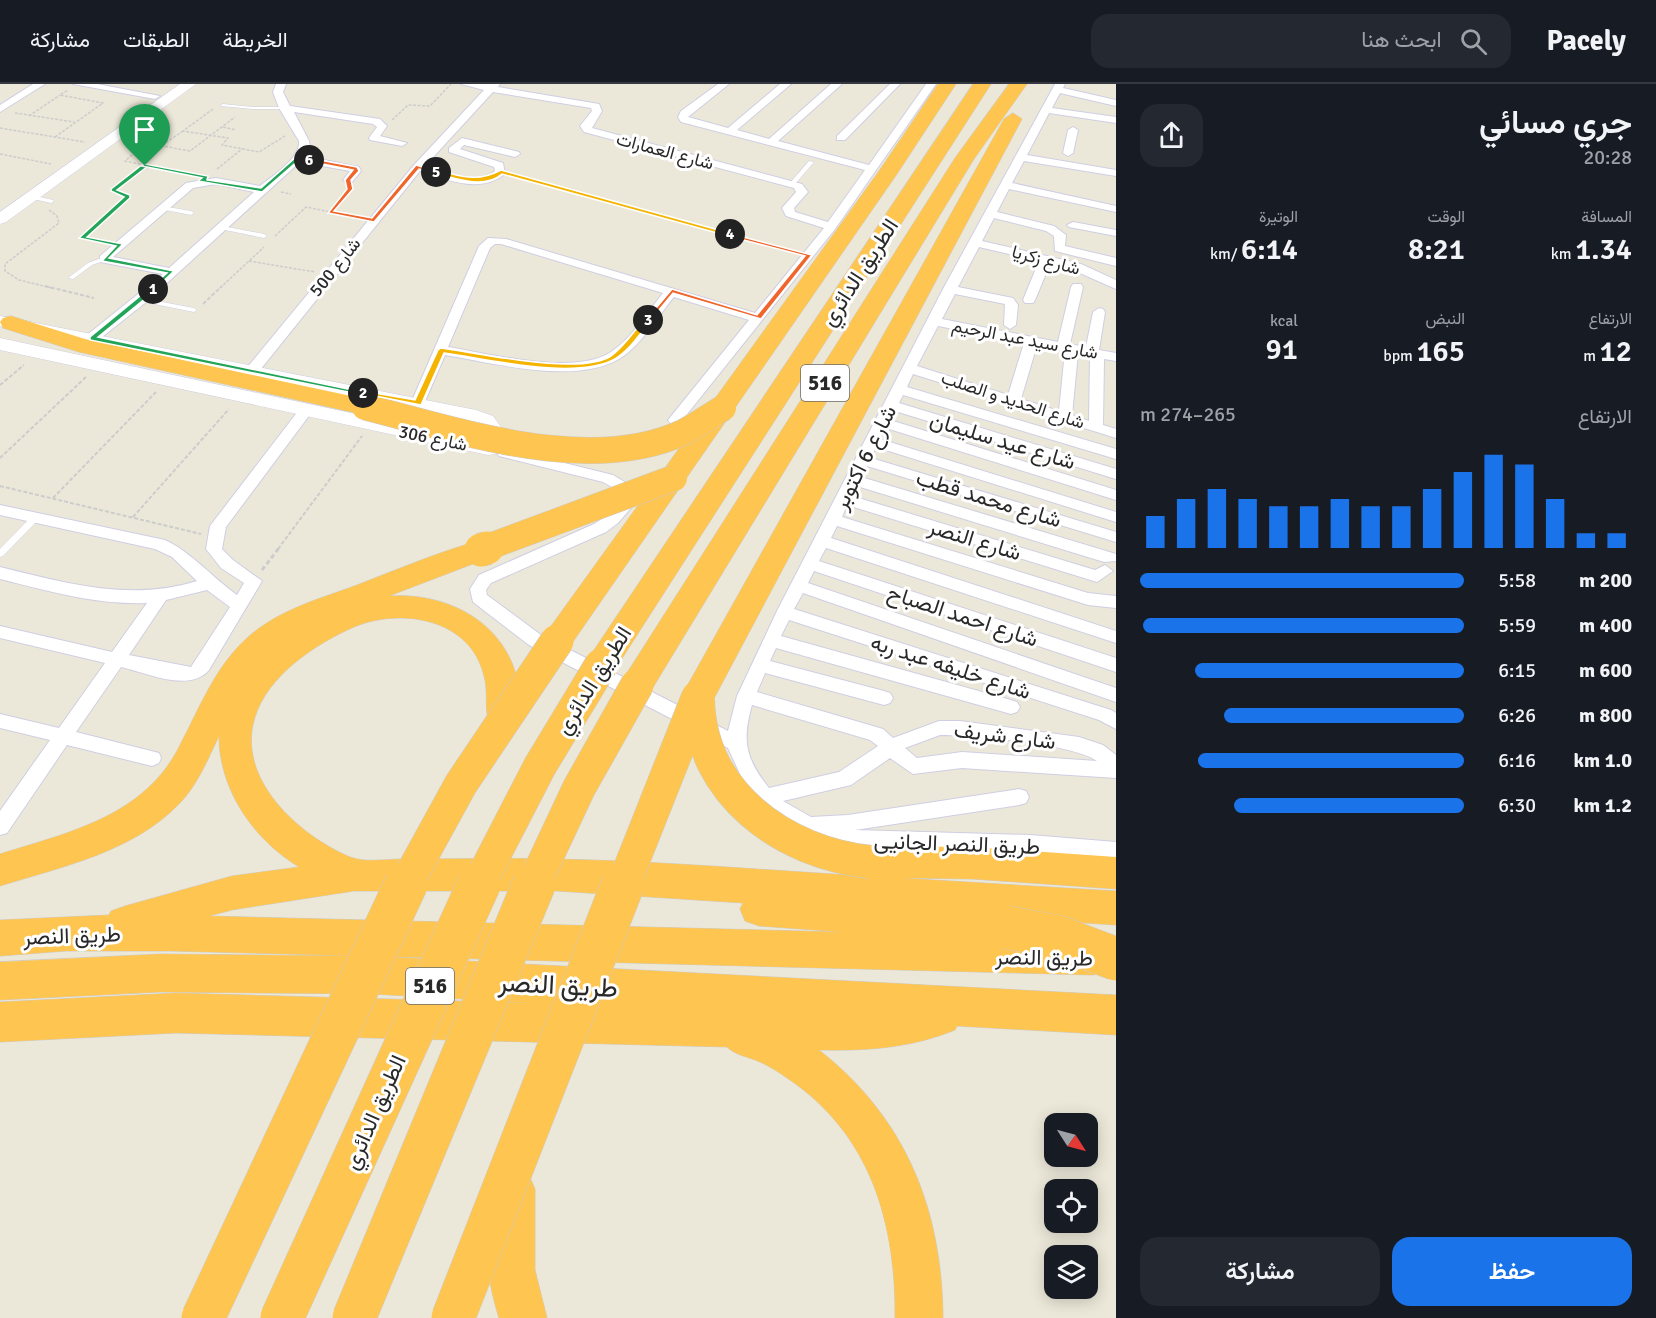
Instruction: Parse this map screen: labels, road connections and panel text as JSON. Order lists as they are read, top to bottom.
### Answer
{
  "streets": {
    "highway": ["الطريق الدائري", "516", "طريق النصر"],
    "street": [
      "شارع العمارات",
      "شارع زكريا",
      "شارع 500",
      "شارع سيد عبد الرحيم",
      "شارع الحديد و الصلب",
      "شارع 306",
      "شارع عيد سليمان",
      "شارع 6 اكتوبر",
      "شارع محمد قطب",
      "شارع النصر",
      "شارع احمد الصباح",
      "شارع خليفه عبد ربه",
      "شارع شريف",
      "طريق النصر الجانيى"
    ]
  },
  "crossings": [
    ["شارع العمارات", "شارع 500"],
    ["شارع زكريا", "شارع 6 اكتوبر"],
    ["شارع 500", "شارع 306"],
    ["شارع سيد عبد الرحيم", "شارع 6 اكتوبر"],
    ["شارع الحديد و الصلب", "شارع 6 اكتوبر"],
    ["شارع عيد سليمان", "شارع 6 اكتوبر"],
    ["شارع 6 اكتوبر", "شارع محمد قطب"],
    ["شارع 6 اكتوبر", "شارع النصر"],
    ["شارع 6 اكتوبر", "شارع احمد الصباح"],
    ["شارع 6 اكتوبر", "شارع خليفه عبد ربه"],
    ["شارع محمد قطب", "شارع النصر"]
  ],
  "north": "bottom right",
  "page": {
    "header": "Pacely",
    "search": "ابحث هنا",
    "nav": ["الخريطة", "الطبقات", "مشاركة"],
    "heading": ["جري مسائي", "20:28"],
    "pins": [
      "6",
      "5",
      "4",
      "1",
      "3",
      "2"
    ],
    "stats": [
      ["المسافة", "1.34 km"],
      ["الوقت", "8:21"],
      ["الوتيرة", "6:14 /km"],
      ["الارتفاع", "12 m"],
      ["النبض", "165 bpm"],
      ["kcal", "91"]
    ],
    "chart": ["الارتفاع", "265–274 m"],
    "list": [
      {
        "name": "200 m",
        "note": "5:58"
      },
      {
        "name": "400 m",
        "note": "5:59"
      },
      {
        "name": "600 m",
        "note": "6:15"
      },
      {
        "name": "800 m",
        "note": "6:26"
      },
      {
        "name": "1.0 km",
        "note": "6:16"
      },
      {
        "name": "1.2 km",
        "note": "6:30"
      }
    ],
    "buttons": ["حفظ", "مشاركة"]
  }
}
